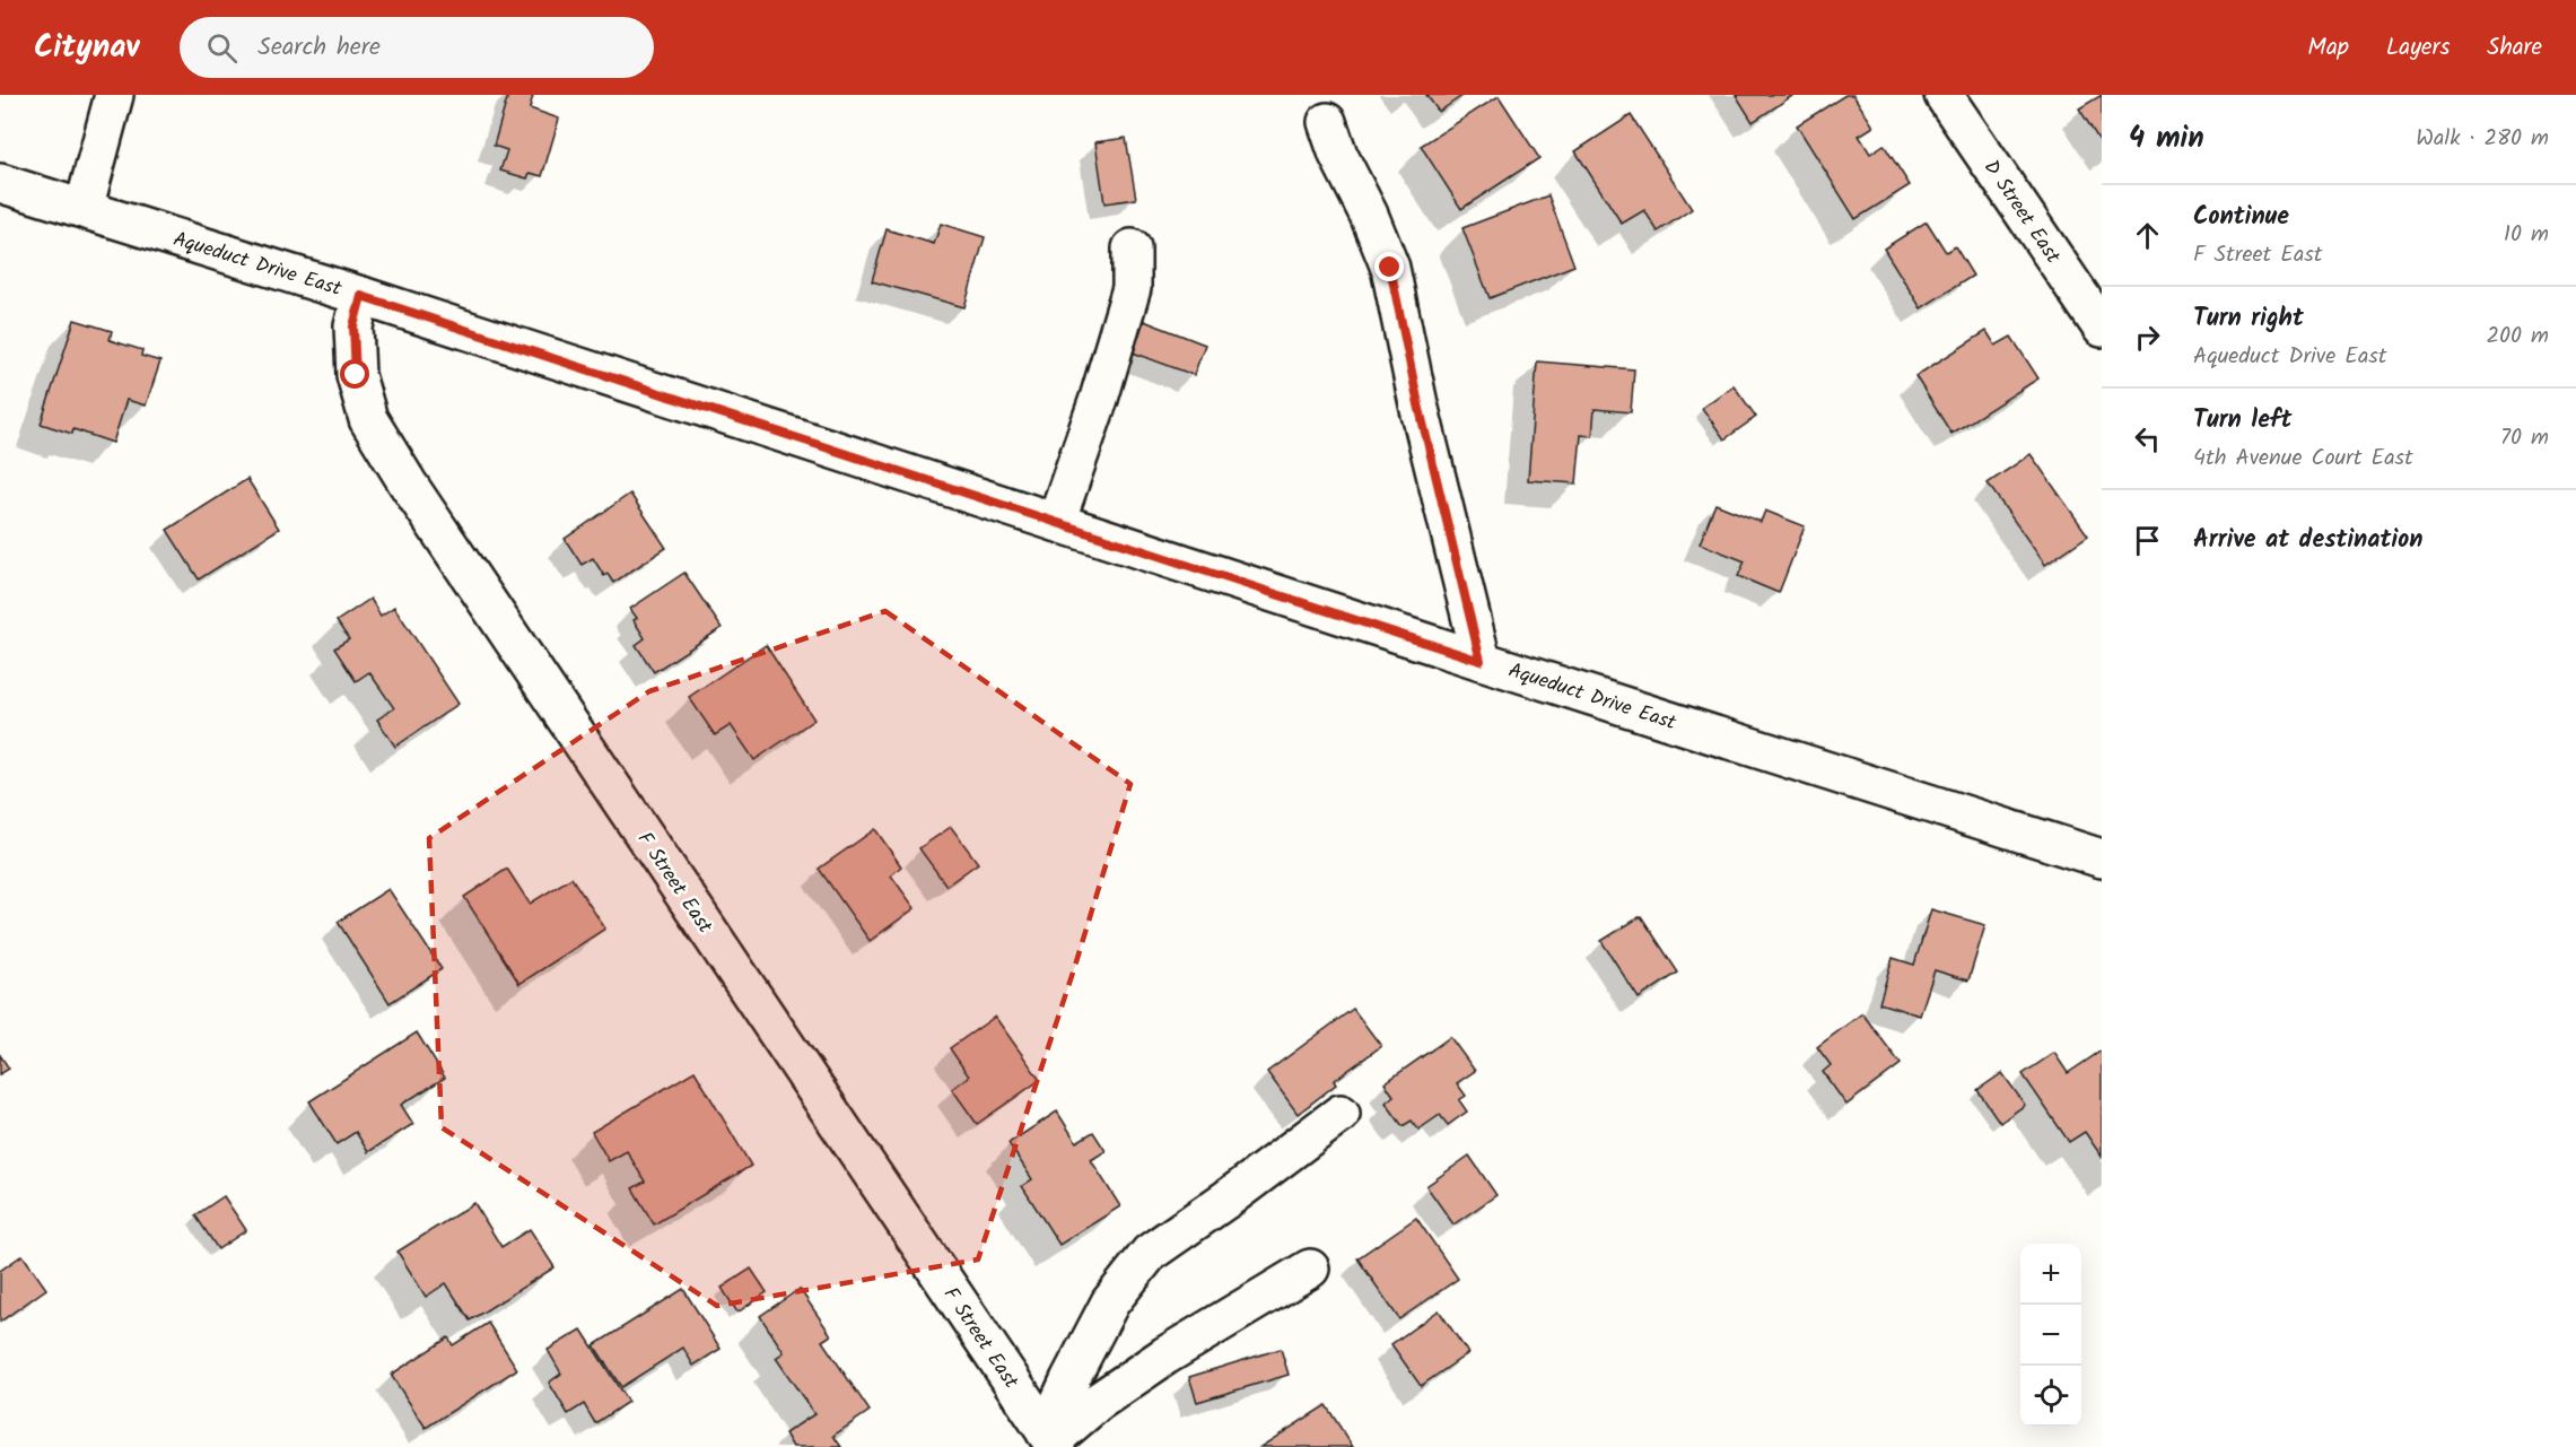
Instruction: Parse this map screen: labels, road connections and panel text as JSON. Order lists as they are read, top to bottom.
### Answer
{
  "streets": {
    "street": ["D Street East", "Aqueduct Drive East", "F Street East"]
  },
  "crossings": [
    ["Aqueduct Drive East", "F Street East"]
  ],
  "page": {
    "header": "Citynav",
    "search": "Search here",
    "nav": ["Map", "Layers", "Share"],
    "heading": ["4 min", "Walk · 280 m"],
    "list": [
      ["Continue", "F Street East", "10 m"],
      ["Turn right", "Aqueduct Drive East", "200 m"],
      ["Turn left", "4th Avenue Court East", "70 m"],
      "Arrive at destination"
    ],
    "map_buttons": ["+", "−"]
  }
}
